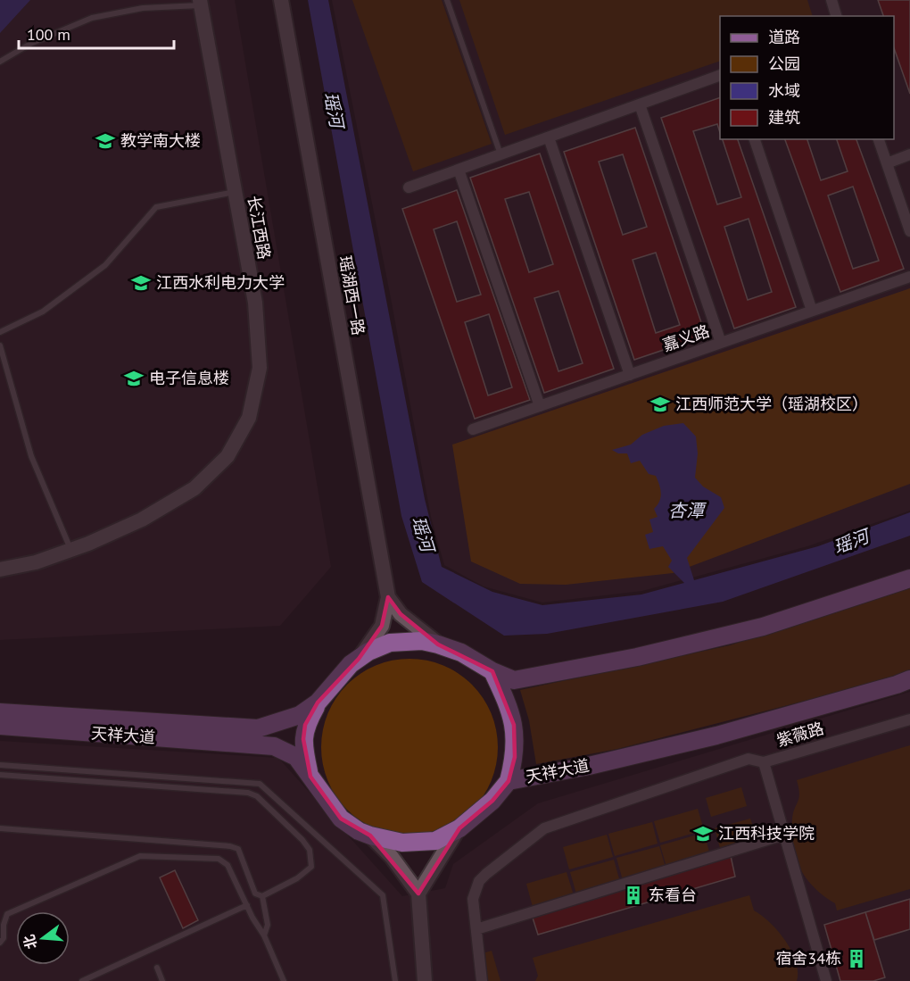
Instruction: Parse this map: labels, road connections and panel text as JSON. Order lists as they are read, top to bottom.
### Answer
{
  "streets": {
    "main road": ["天祥大道"],
    "street": [
      "长江西路",
      "瑶湖西一路",
      "嘉义路",
      "紫薇路"
    ]
  },
  "water": ["瑶河", "杏潭"],
  "places": {
    "school or university": [
      "教学南大楼",
      "江西水利电力大学",
      "电子信息楼",
      "江西师范大学（瑶湖校区）",
      "江西科技学院"
    ],
    "building": ["东看台", "宿舍34栋"]
  },
  "legend": [
    "道路",
    "公园",
    "水域",
    "建筑"
  ],
  "scale_bar": "100 m",
  "north": "left"
}
